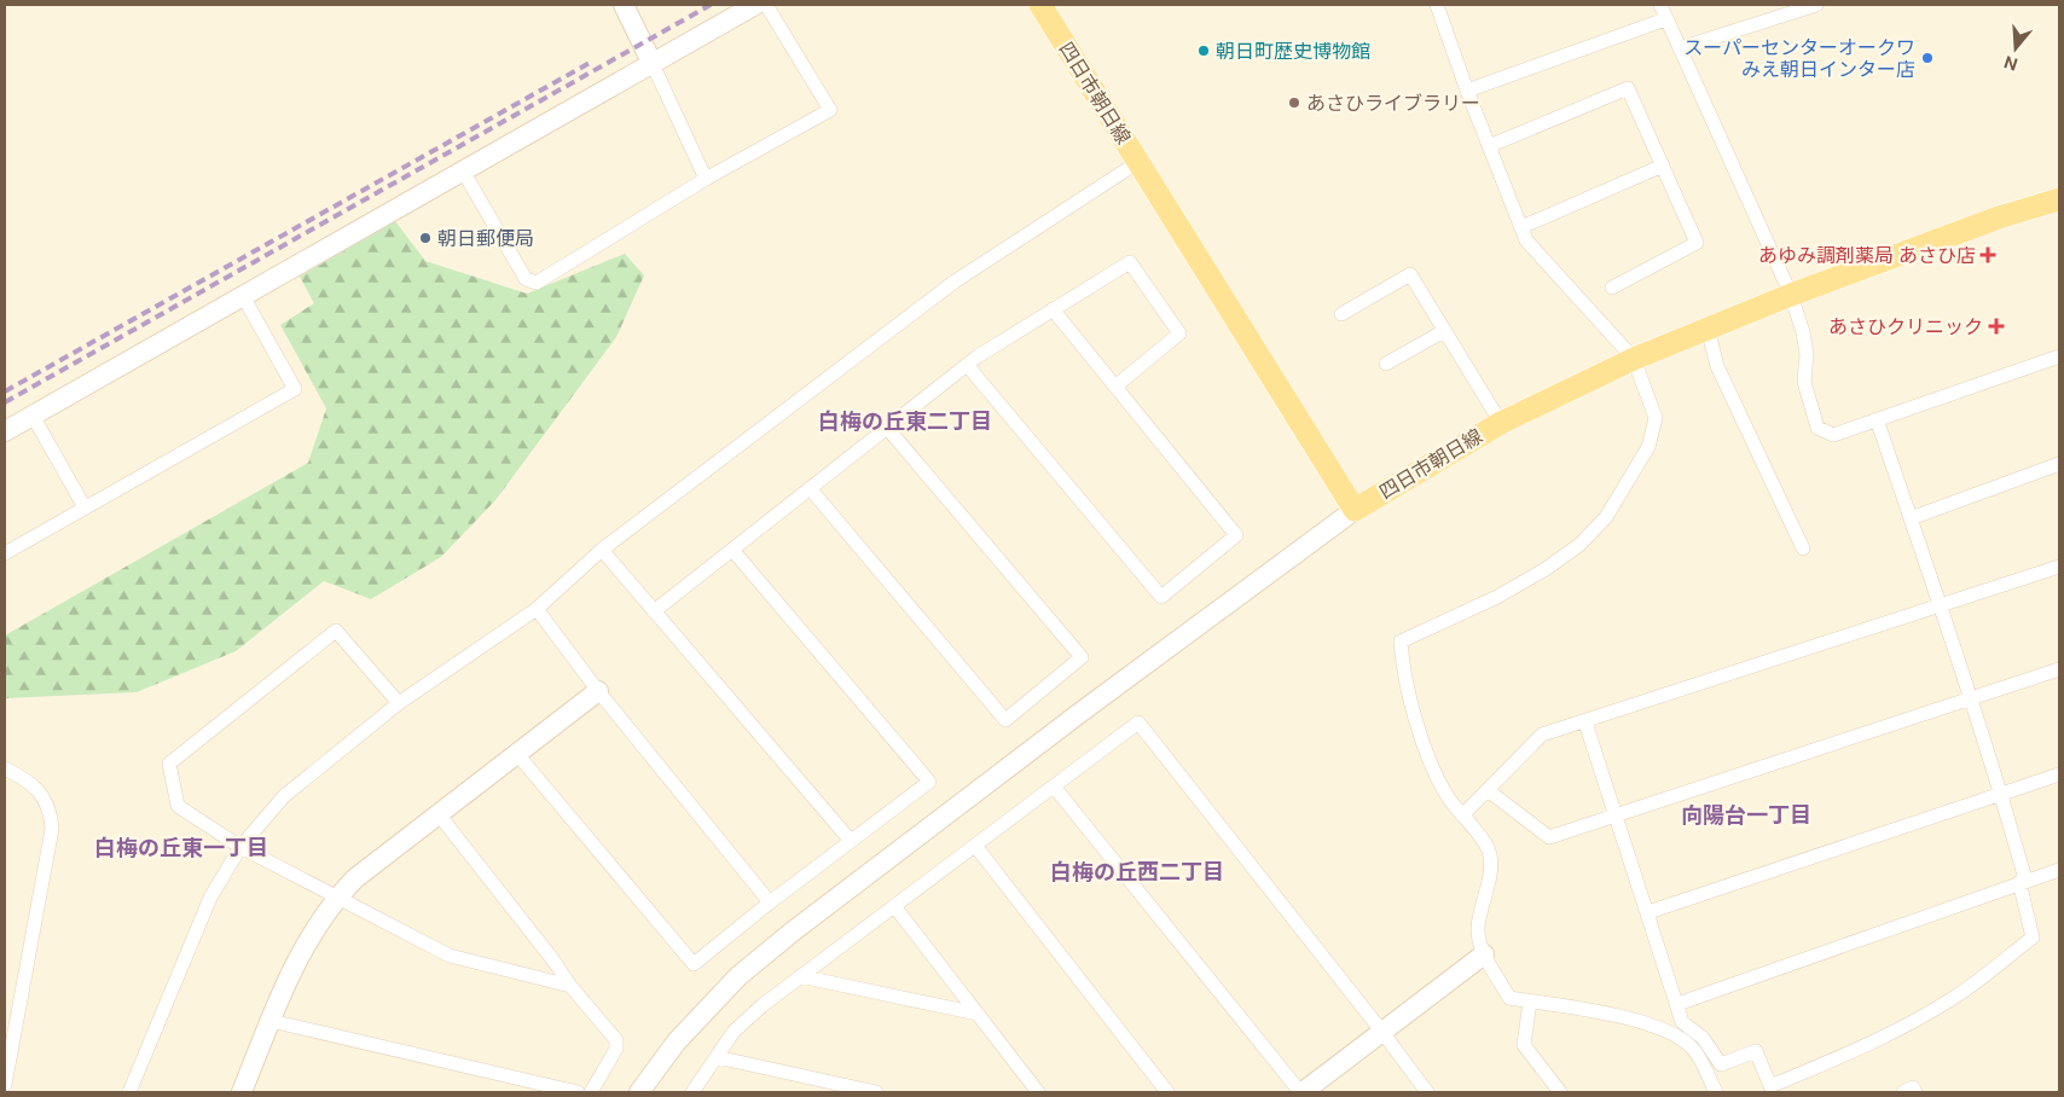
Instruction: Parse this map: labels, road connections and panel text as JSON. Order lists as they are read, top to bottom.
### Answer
{
  "streets": {
    "main road": ["四日市朝日線"]
  },
  "districts": [
    "白梅の丘東二丁目",
    "向陽台一丁目",
    "白梅の丘東一丁目",
    "白梅の丘西二丁目"
  ],
  "places": {
    "other": [
      "朝日町歴史博物館",
      "スーパーセンターオークワ みえ朝日インター店",
      "あさひライブラリー",
      "朝日郵便局"
    ],
    "health": ["あゆみ調剤薬局 あさひ店", "あさひクリニック"]
  },
  "north": "bottom"
}
